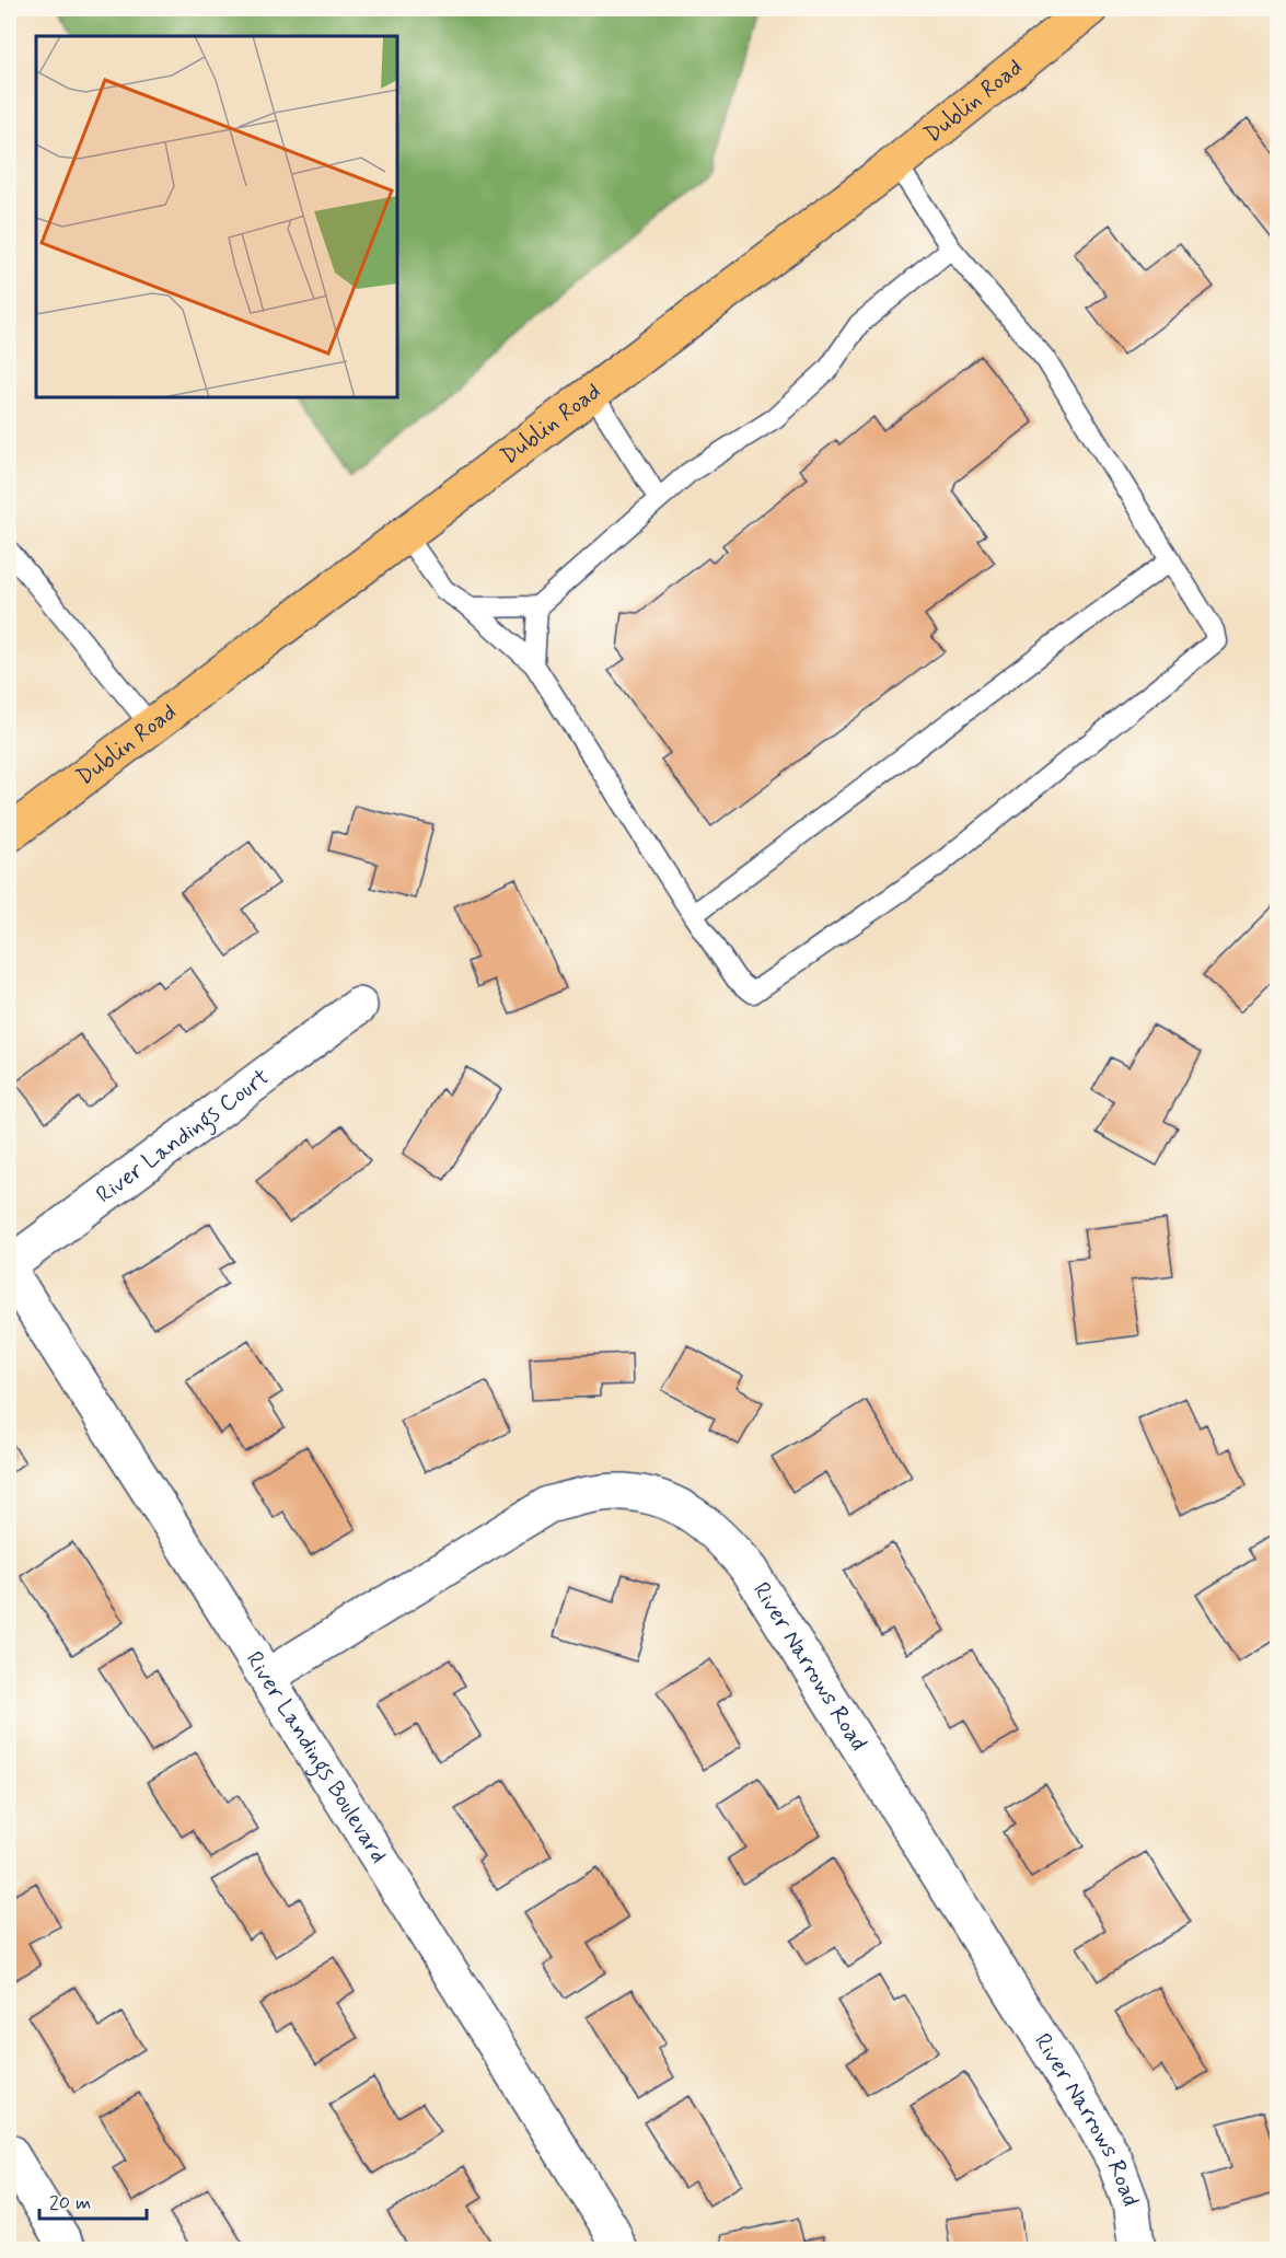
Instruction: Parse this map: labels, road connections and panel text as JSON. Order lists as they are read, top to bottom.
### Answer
{
  "streets": {
    "main road": ["Dublin Road"],
    "street": ["River Landings Court", "River Narrows Road", "River Landings Boulevard"]
  },
  "crossings": [
    ["River Narrows Road", "River Landings Boulevard"]
  ],
  "scale_bar": "20 m"
}
